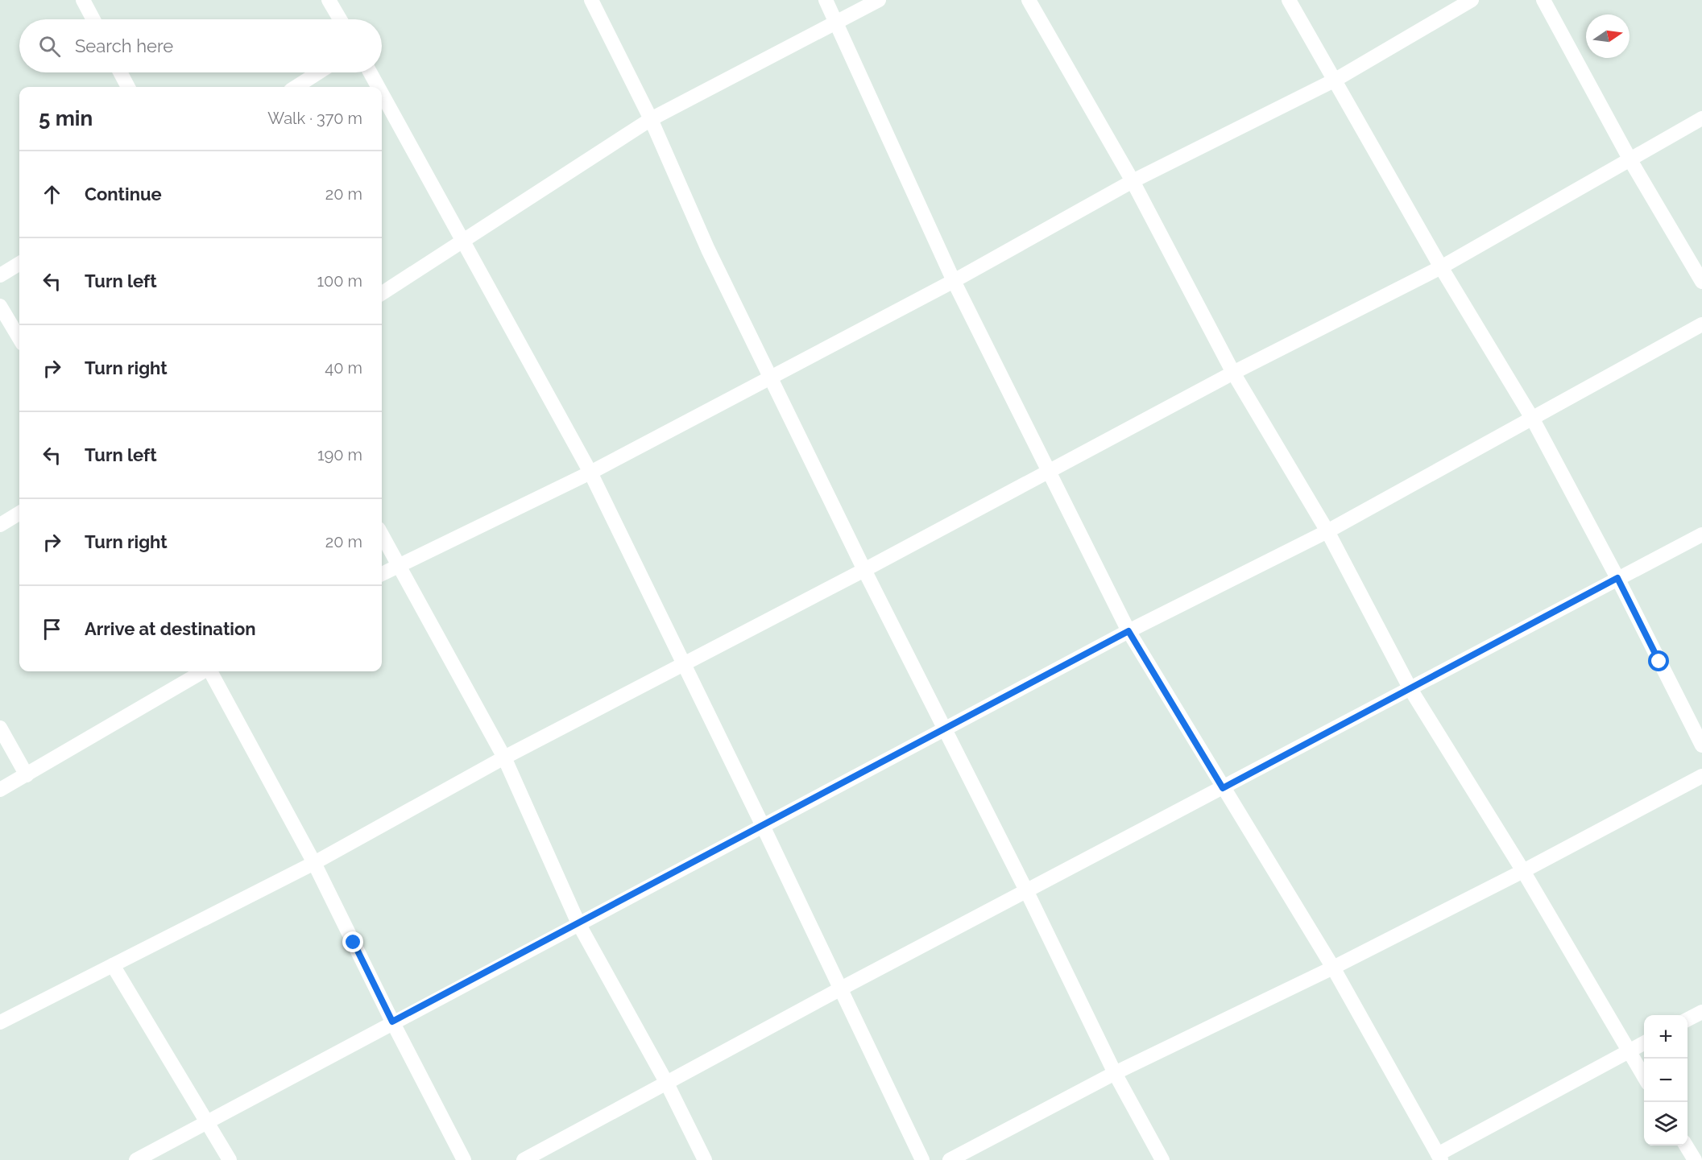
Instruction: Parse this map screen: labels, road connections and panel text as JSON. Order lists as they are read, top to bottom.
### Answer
{
  "north": "right",
  "page": {
    "search": "Search here",
    "heading": ["5 min", "Walk · 370 m"],
    "list": [
      ["Continue", "20 m"],
      ["Turn left", "100 m"],
      ["Turn right", "40 m"],
      ["Turn left", "190 m"],
      ["Turn right", "20 m"],
      "Arrive at destination"
    ],
    "map_buttons": ["+", "−"]
  }
}
